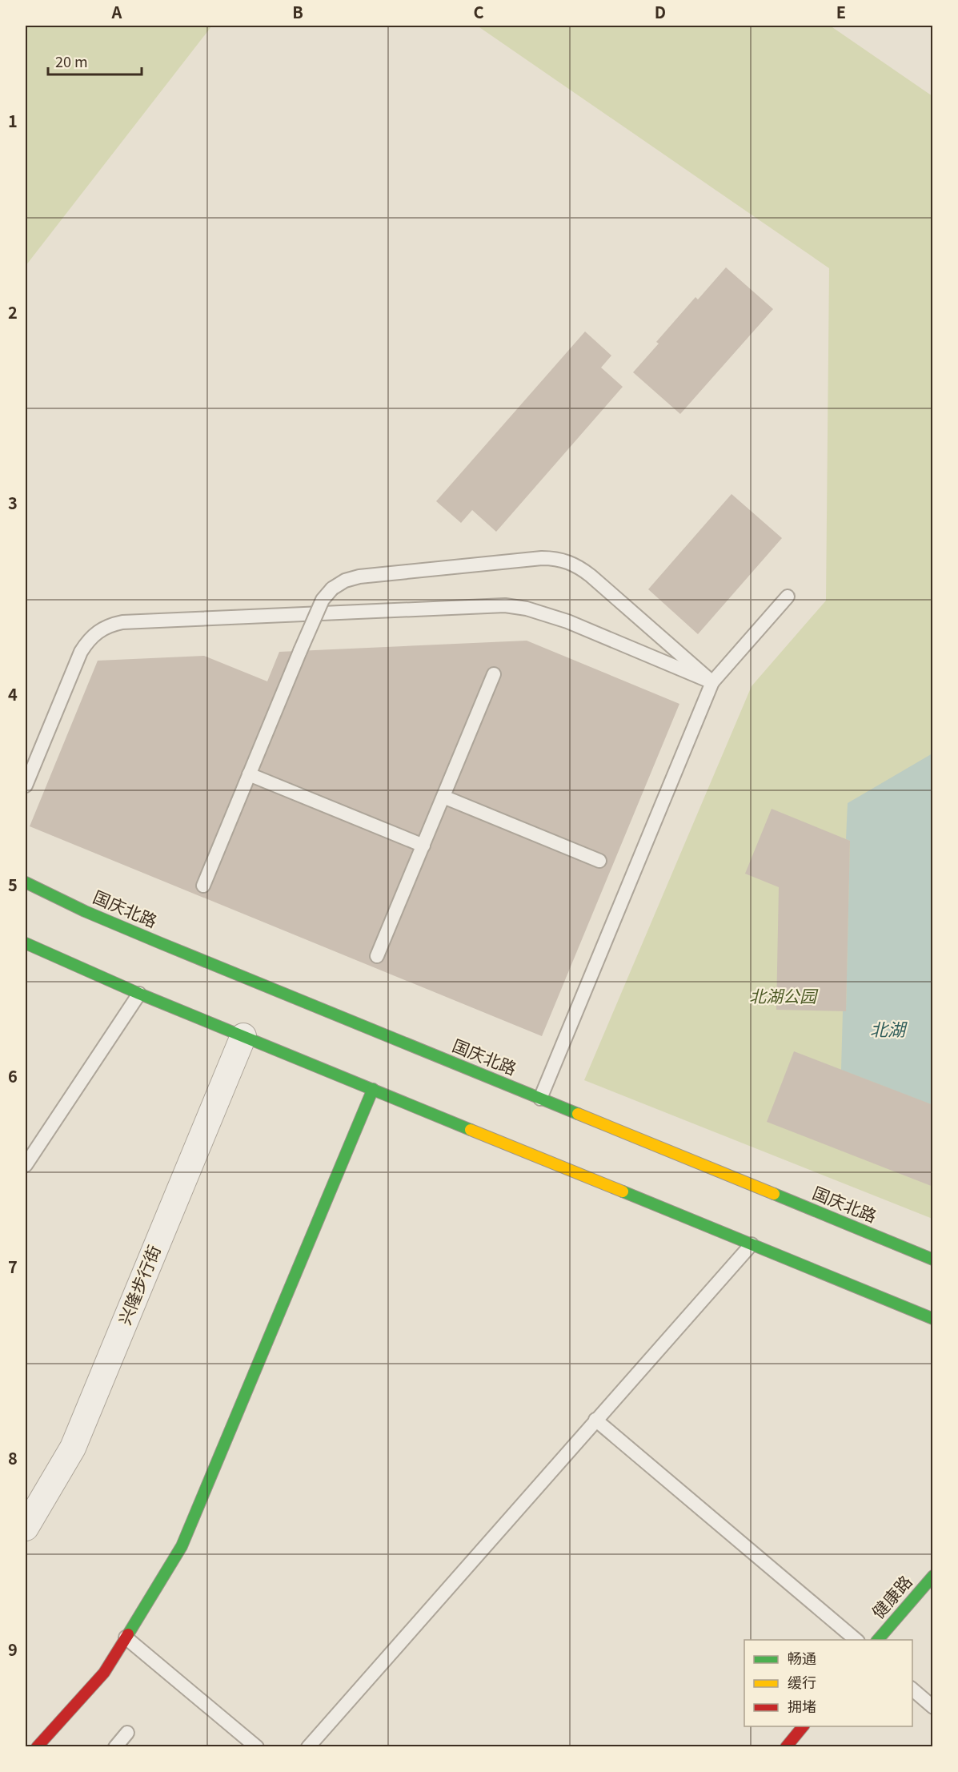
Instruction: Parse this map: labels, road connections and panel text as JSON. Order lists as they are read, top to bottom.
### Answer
{
  "streets": {
    "main road": ["国庆北路", "健康路"],
    "street": ["兴隆步行街"]
  },
  "water": ["北湖"],
  "parks": ["北湖公园"],
  "legend": ["畅通", "缓行", "拥堵"],
  "scale_bar": "20 m",
  "grid": {
    "columns": [
      "A",
      "B",
      "C",
      "D",
      "E"
    ],
    "rows": [
      "1",
      "2",
      "3",
      "4",
      "5",
      "6",
      "7",
      "8",
      "9"
    ]
  }
}
